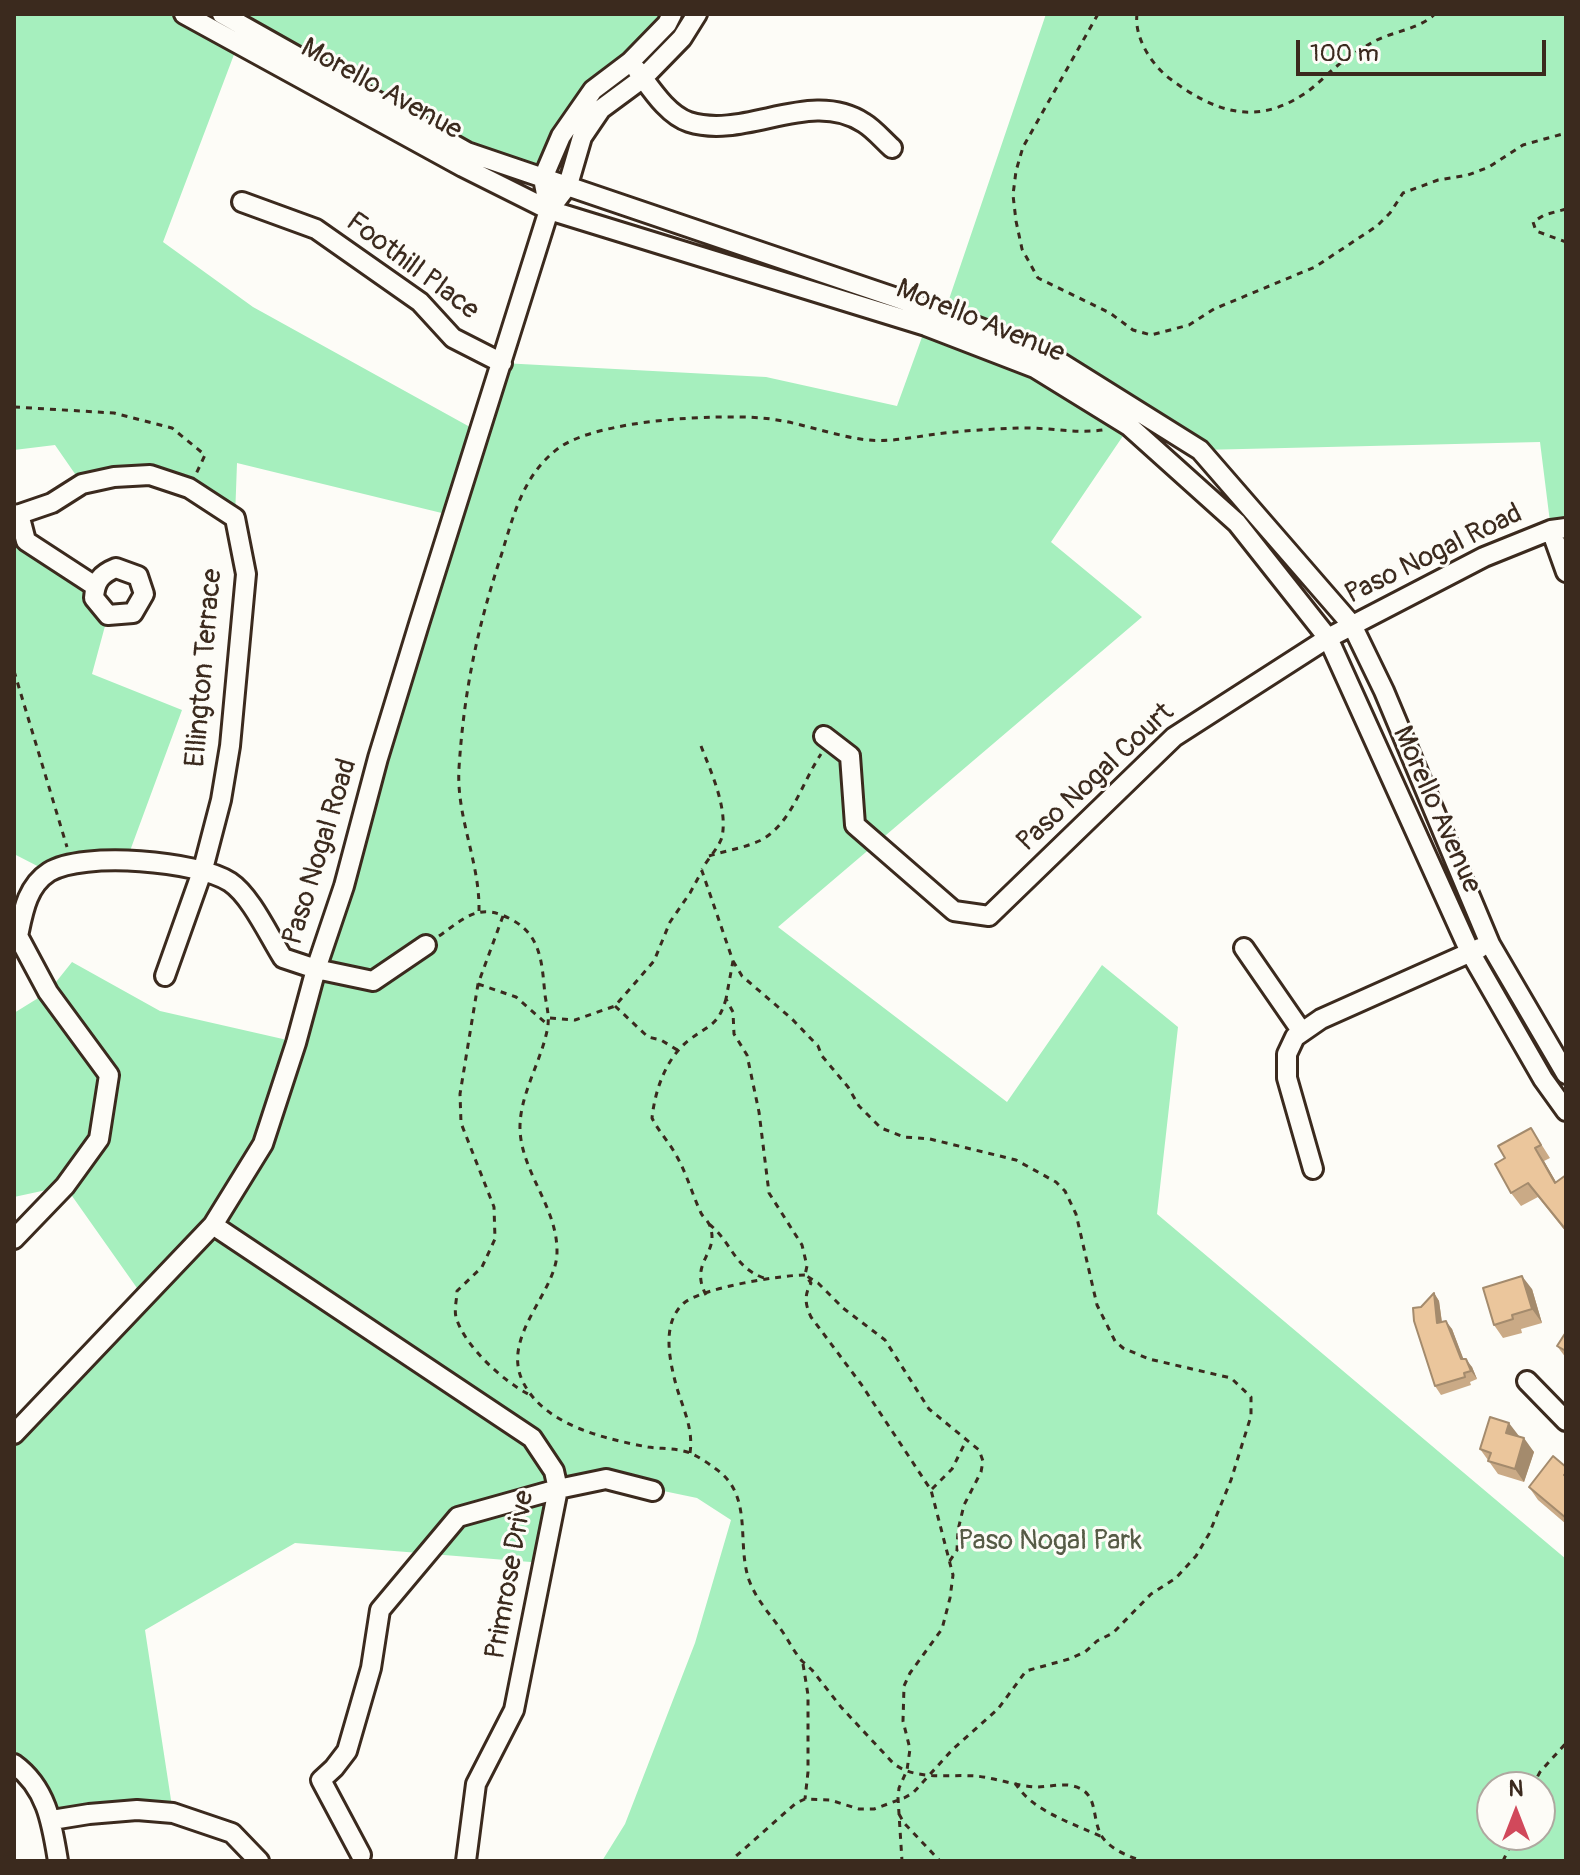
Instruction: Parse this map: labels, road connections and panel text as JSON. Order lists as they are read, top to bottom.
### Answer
{
  "streets": {
    "street": [
      "Morello Avenue",
      "Foothill Place",
      "Paso Nogal Road",
      "Ellington Terrace",
      "Paso Nogal Court",
      "Primrose Drive"
    ]
  },
  "crossings": [
    ["Morello Avenue", "Paso Nogal Road"],
    ["Morello Avenue", "Paso Nogal Court"],
    ["Foothill Place", "Paso Nogal Road"],
    ["Paso Nogal Road", "Paso Nogal Court"],
    ["Paso Nogal Road", "Primrose Drive"]
  ],
  "parks": ["Paso Nogal Park"],
  "scale_bar": "100 m",
  "north": "top"
}
